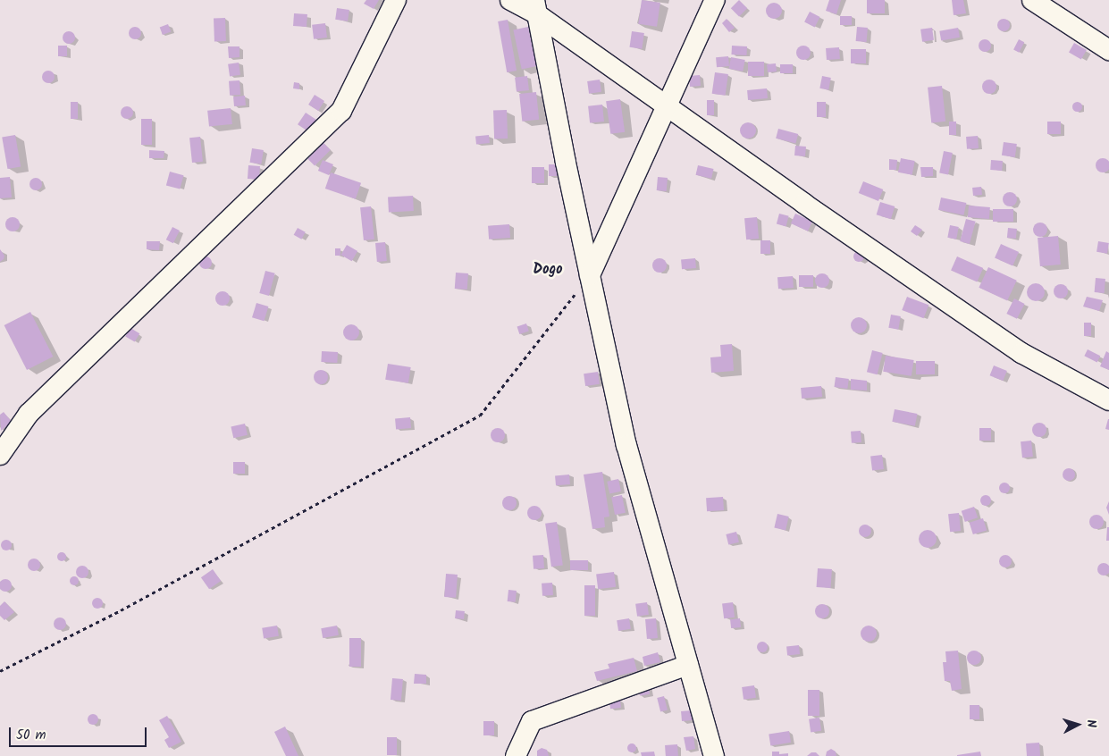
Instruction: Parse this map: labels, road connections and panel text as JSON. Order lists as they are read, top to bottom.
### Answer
{
  "districts": ["Dogo"],
  "scale_bar": "50 m",
  "north": "right"
}
